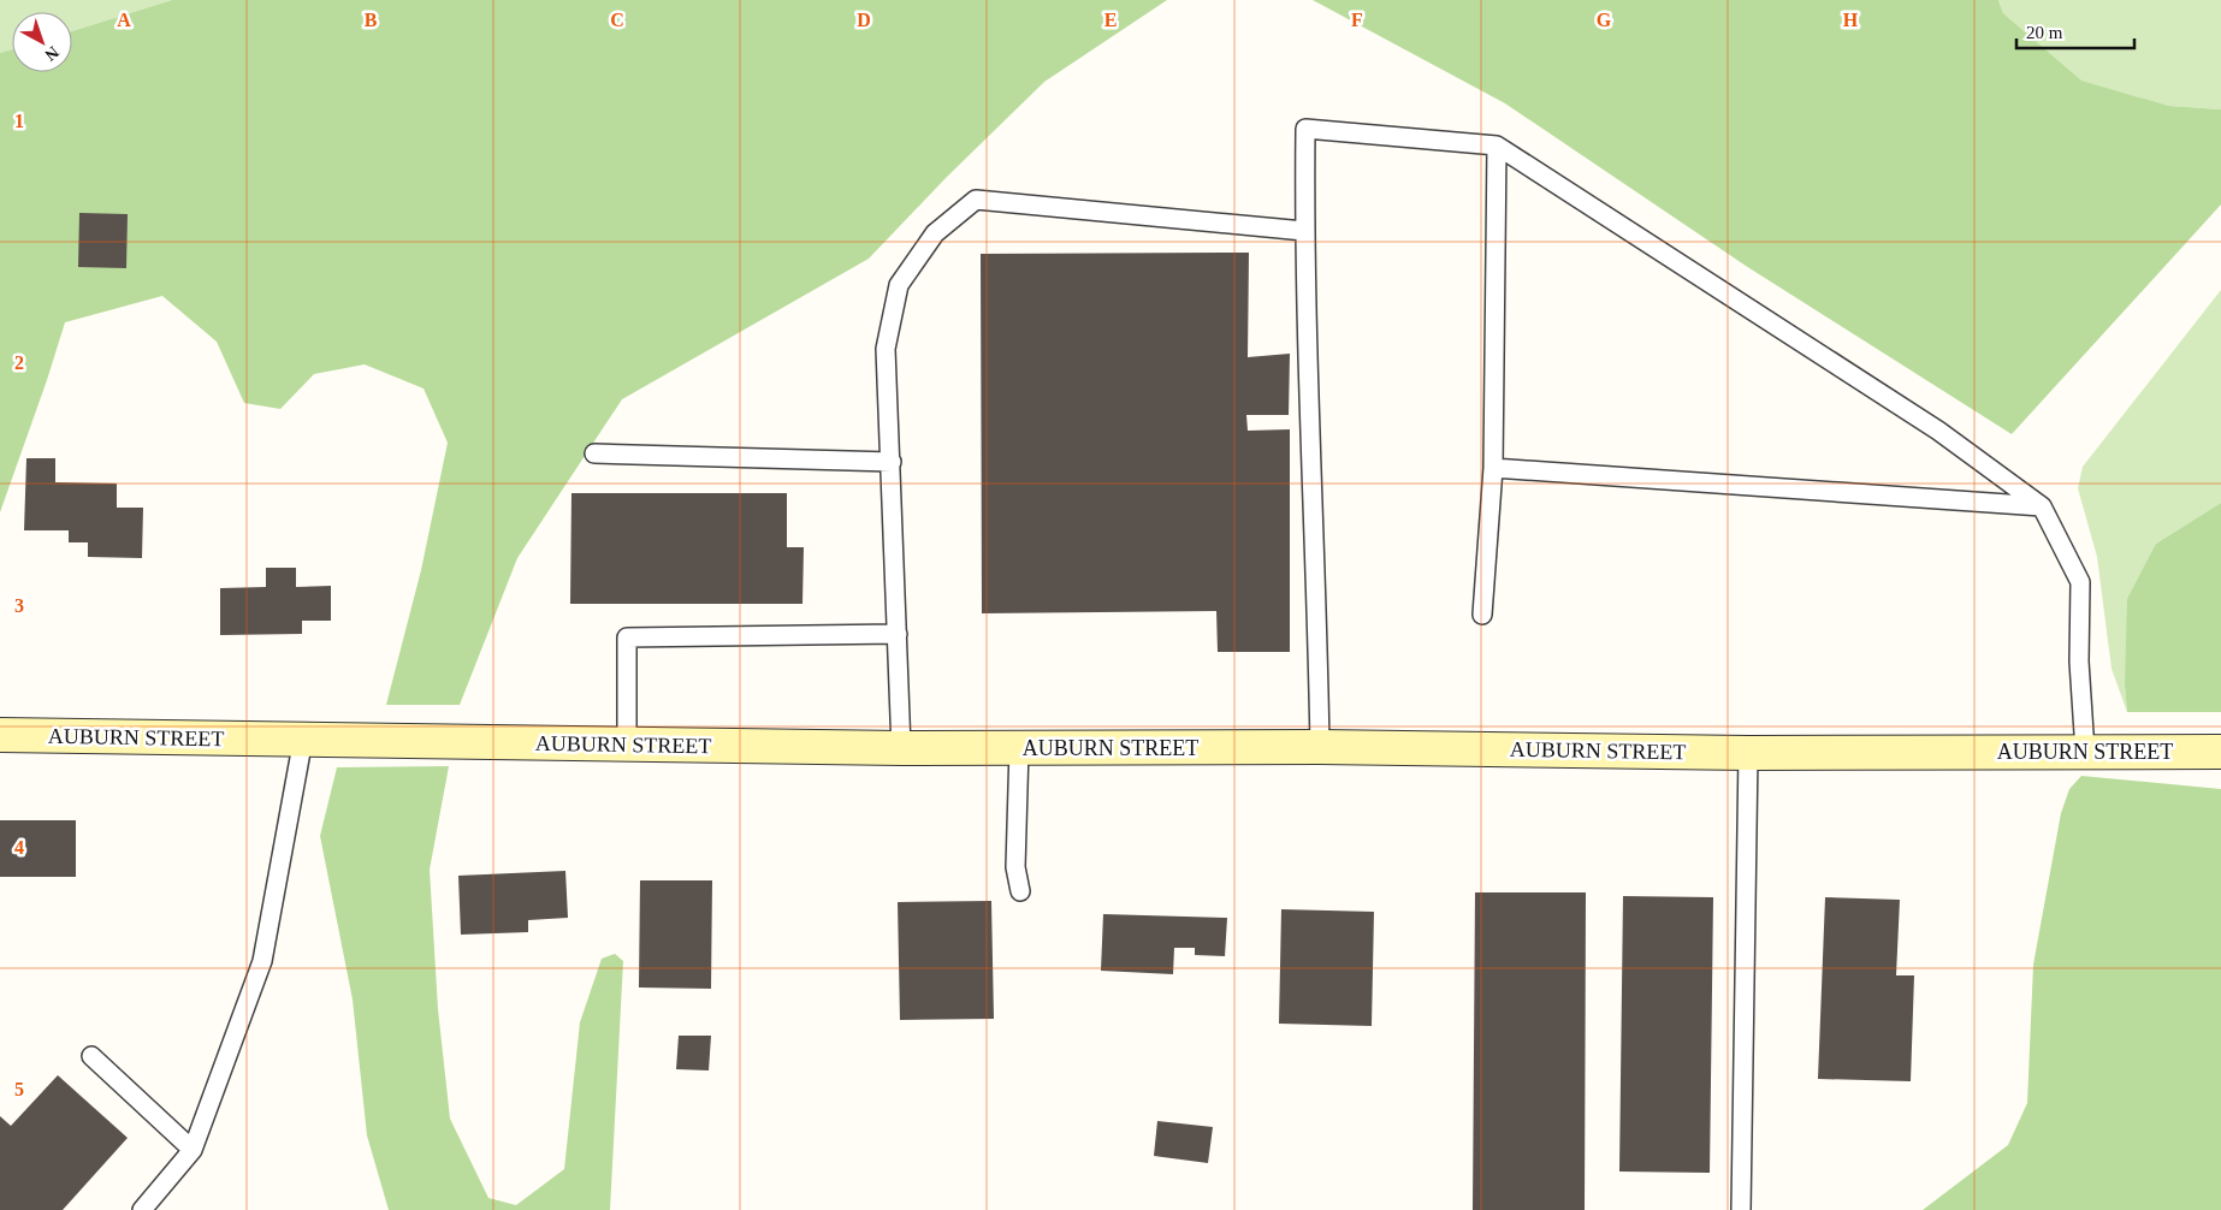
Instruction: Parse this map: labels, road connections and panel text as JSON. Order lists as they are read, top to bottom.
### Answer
{
  "streets": {
    "main road": ["AUBURN STREET"]
  },
  "scale_bar": "20 m",
  "north": "bottom right",
  "grid": {
    "columns": [
      "A",
      "B",
      "C",
      "D",
      "E",
      "F",
      "G",
      "H"
    ],
    "rows": [
      "1",
      "2",
      "3",
      "4",
      "5"
    ]
  }
}
